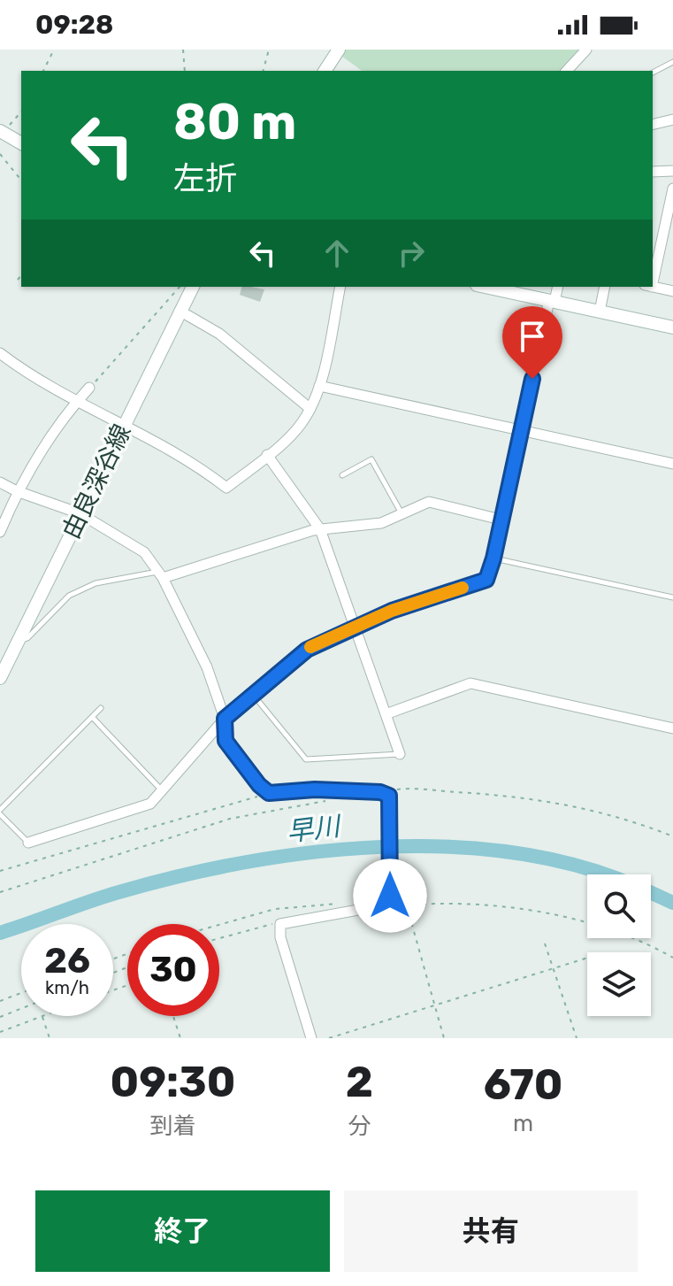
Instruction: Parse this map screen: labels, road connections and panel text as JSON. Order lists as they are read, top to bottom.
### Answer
{
  "streets": {
    "main road": ["由良深谷線"]
  },
  "water": ["早川"],
  "page": {
    "status": "09:28",
    "turn": ["80 m", "左折"],
    "speed": "26 km/h",
    "limit": "30",
    "eta": [
      "09:30",
      "到着",
      "2",
      "分",
      "670",
      "m"
    ],
    "buttons": ["終了", "共有"]
  }
}
